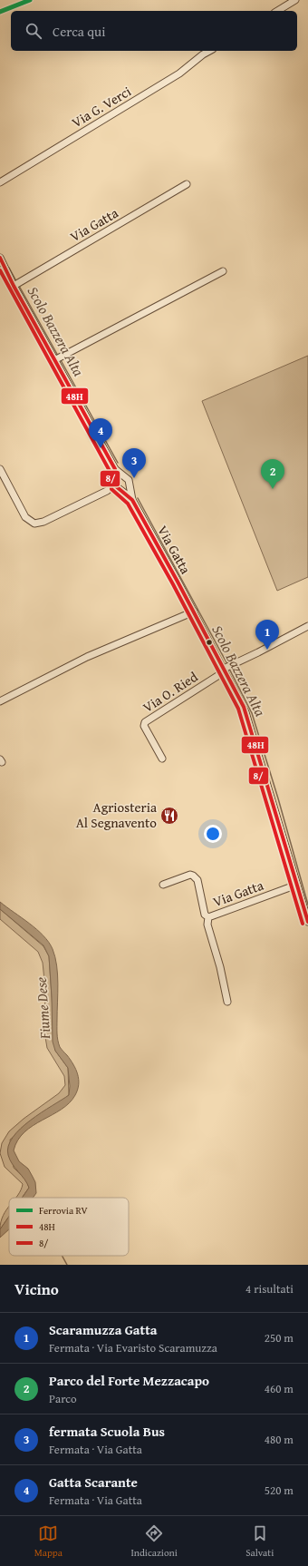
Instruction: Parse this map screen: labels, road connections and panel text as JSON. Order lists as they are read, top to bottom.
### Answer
{
  "streets": {
    "street": ["Via G. Verci", "Via Gatta", "Via O. Ried"]
  },
  "crossings": [
    ["Via Gatta", "Via O. Ried"]
  ],
  "water": ["Scolo Bazzera Alta", "Fiume Dese"],
  "places": {
    "restaurant": ["Agriosteria Al Segnavento"]
  },
  "lines": ["rail line RV", "transit line 48H", "transit line 8/"],
  "legend": ["Ferrovia RV", "48H", "8/"],
  "page": {
    "search": "Cerca qui",
    "pins": [
      "4",
      "3",
      "2",
      "1"
    ],
    "heading": ["Vicino", "4 risultati"],
    "list": [
      {
        "mark": "1",
        "name": "Scaramuzza Gatta",
        "note": "Fermata · Via Evaristo Scaramuzza",
        "value": "250 m"
      },
      {
        "mark": "2",
        "name": "Parco del Forte Mezzacapo",
        "note": "Parco",
        "value": "460 m"
      },
      {
        "mark": "3",
        "name": "fermata Scuola Bus",
        "note": "Fermata · Via Gatta",
        "value": "480 m"
      },
      {
        "mark": "4",
        "name": "Gatta Scarante",
        "note": "Fermata · Via Gatta",
        "value": "520 m"
      }
    ],
    "nav": ["Mappa", "Indicazioni", "Salvati"]
  }
}
